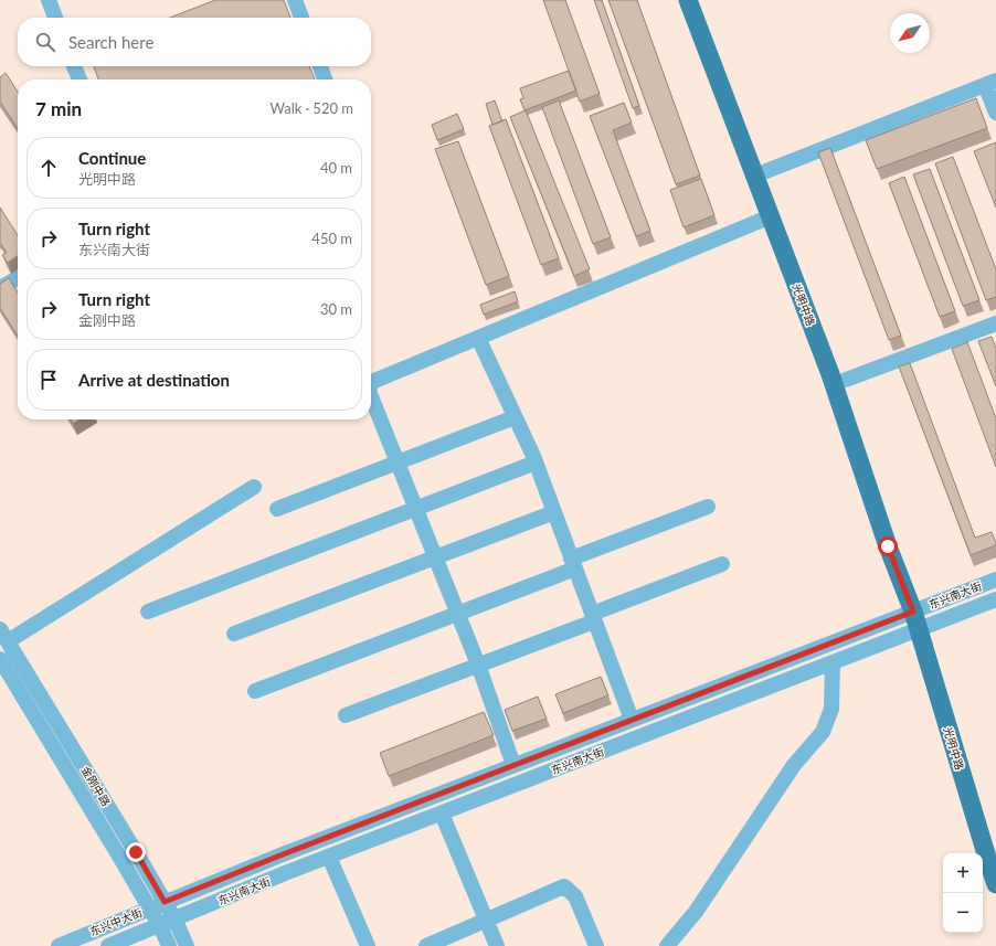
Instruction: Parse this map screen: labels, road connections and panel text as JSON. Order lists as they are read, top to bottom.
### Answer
{
  "streets": {
    "main road": ["光明中路"],
    "street": ["东兴南大街", "金刚中路", "东兴中大街"]
  },
  "crossings": [
    ["光明中路", "东兴南大街"],
    ["东兴南大街", "金刚中路"],
    ["东兴南大街", "东兴中大街"],
    ["金刚中路", "东兴中大街"]
  ],
  "north": "bottom left",
  "page": {
    "search": "Search here",
    "heading": ["7 min", "Walk · 520 m"],
    "list": [
      ["Continue", "光明中路", "40 m"],
      ["Turn right", "东兴南大街", "450 m"],
      ["Turn right", "金刚中路", "30 m"],
      "Arrive at destination"
    ],
    "map_buttons": ["+", "−"]
  }
}
